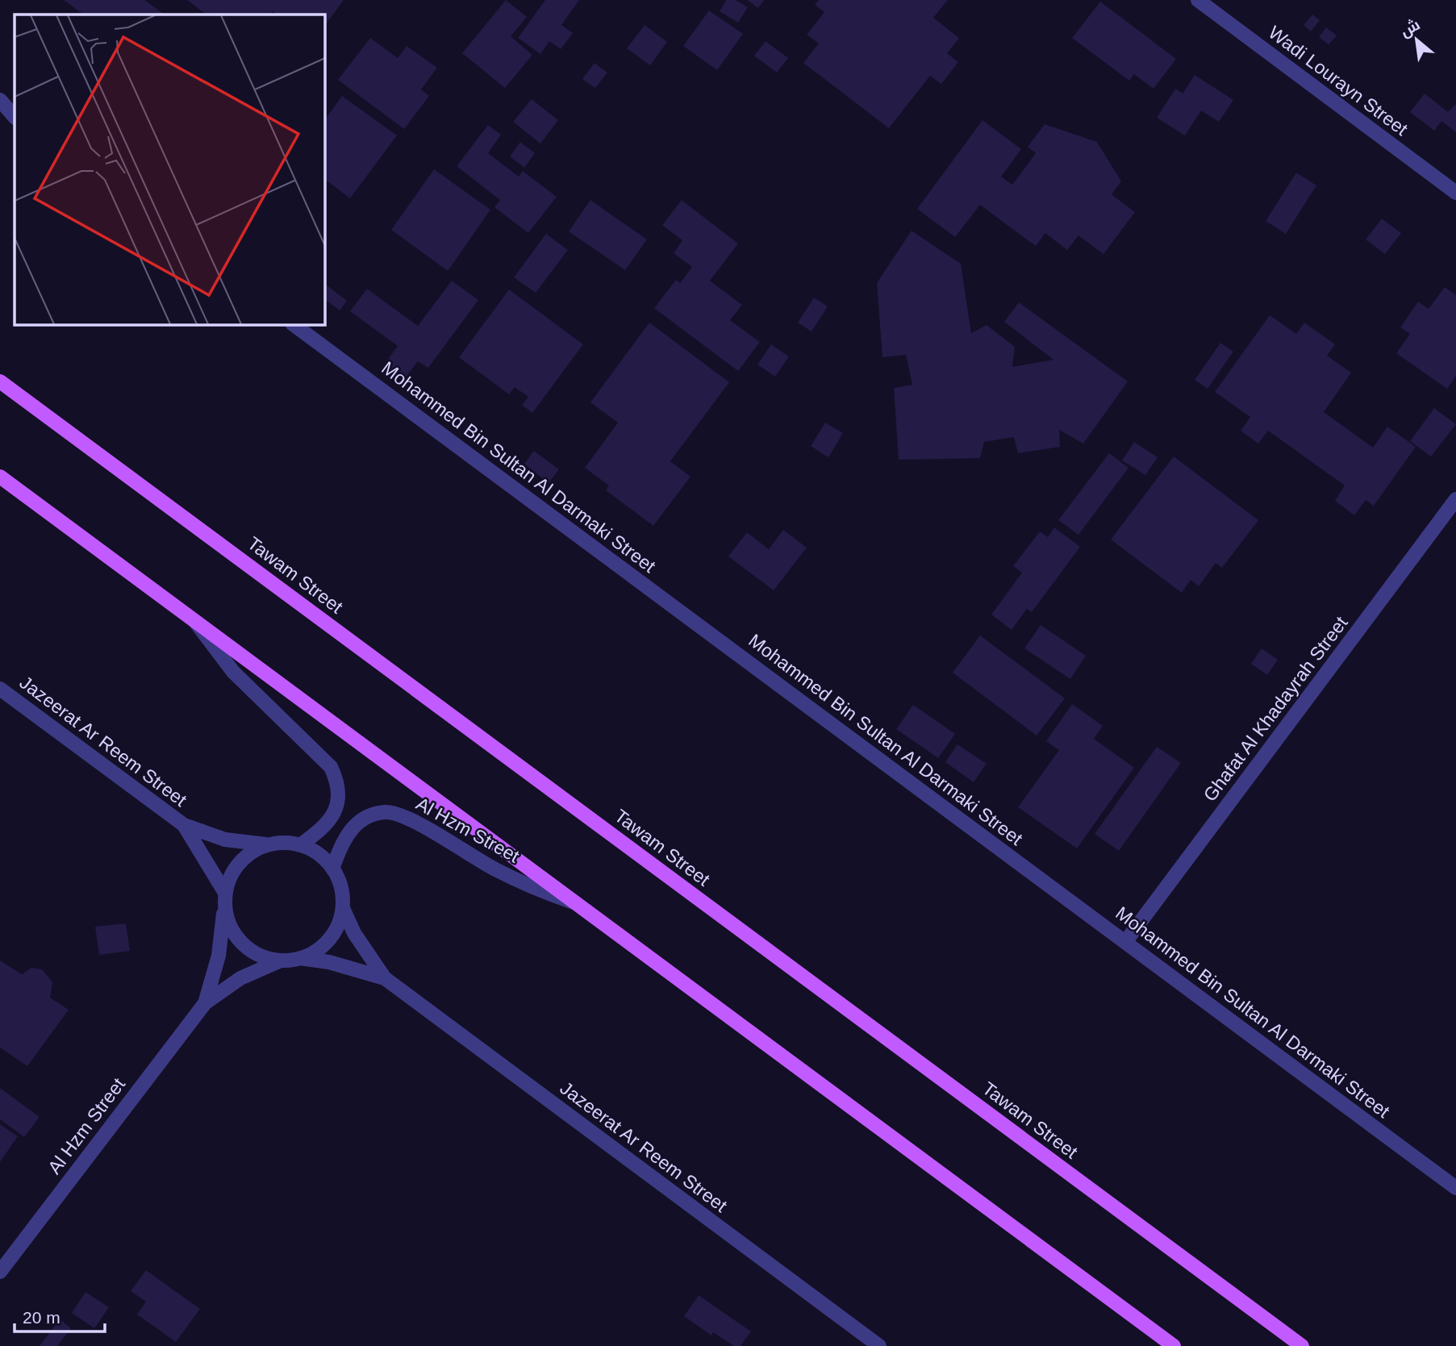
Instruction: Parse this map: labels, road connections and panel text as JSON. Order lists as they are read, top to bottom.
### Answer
{
  "streets": {
    "main road": ["Tawam Street"],
    "street": [
      "Wadi Lourayn Street",
      "Mohammed Bin Sultan Al Darmaki Street",
      "Ghafat Al Khadayrah Street",
      "Jazeerat Ar Reem Street",
      "Al Hzm Street"
    ]
  },
  "crossings": [
    ["Mohammed Bin Sultan Al Darmaki Street", "Ghafat Al Khadayrah Street"],
    ["Jazeerat Ar Reem Street", "Al Hzm Street"]
  ],
  "scale_bar": "20 m",
  "north": "top left"
}
